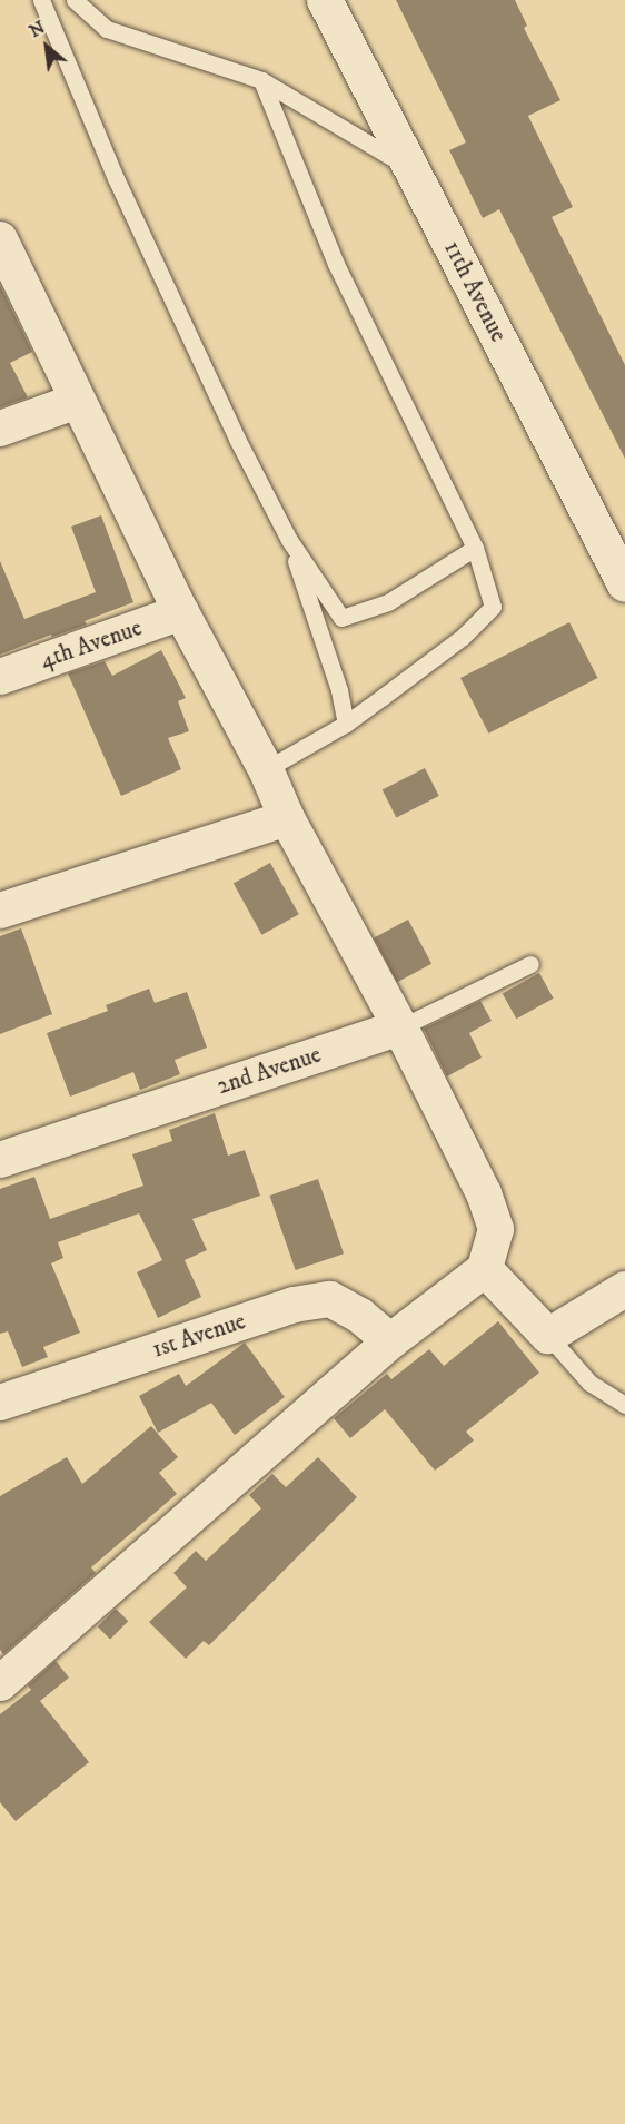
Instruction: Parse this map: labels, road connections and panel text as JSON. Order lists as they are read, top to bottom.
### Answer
{
  "streets": {
    "street": [
      "11th Avenue",
      "4th Avenue",
      "2nd Avenue",
      "1st Avenue"
    ]
  },
  "north": "top left"
}
